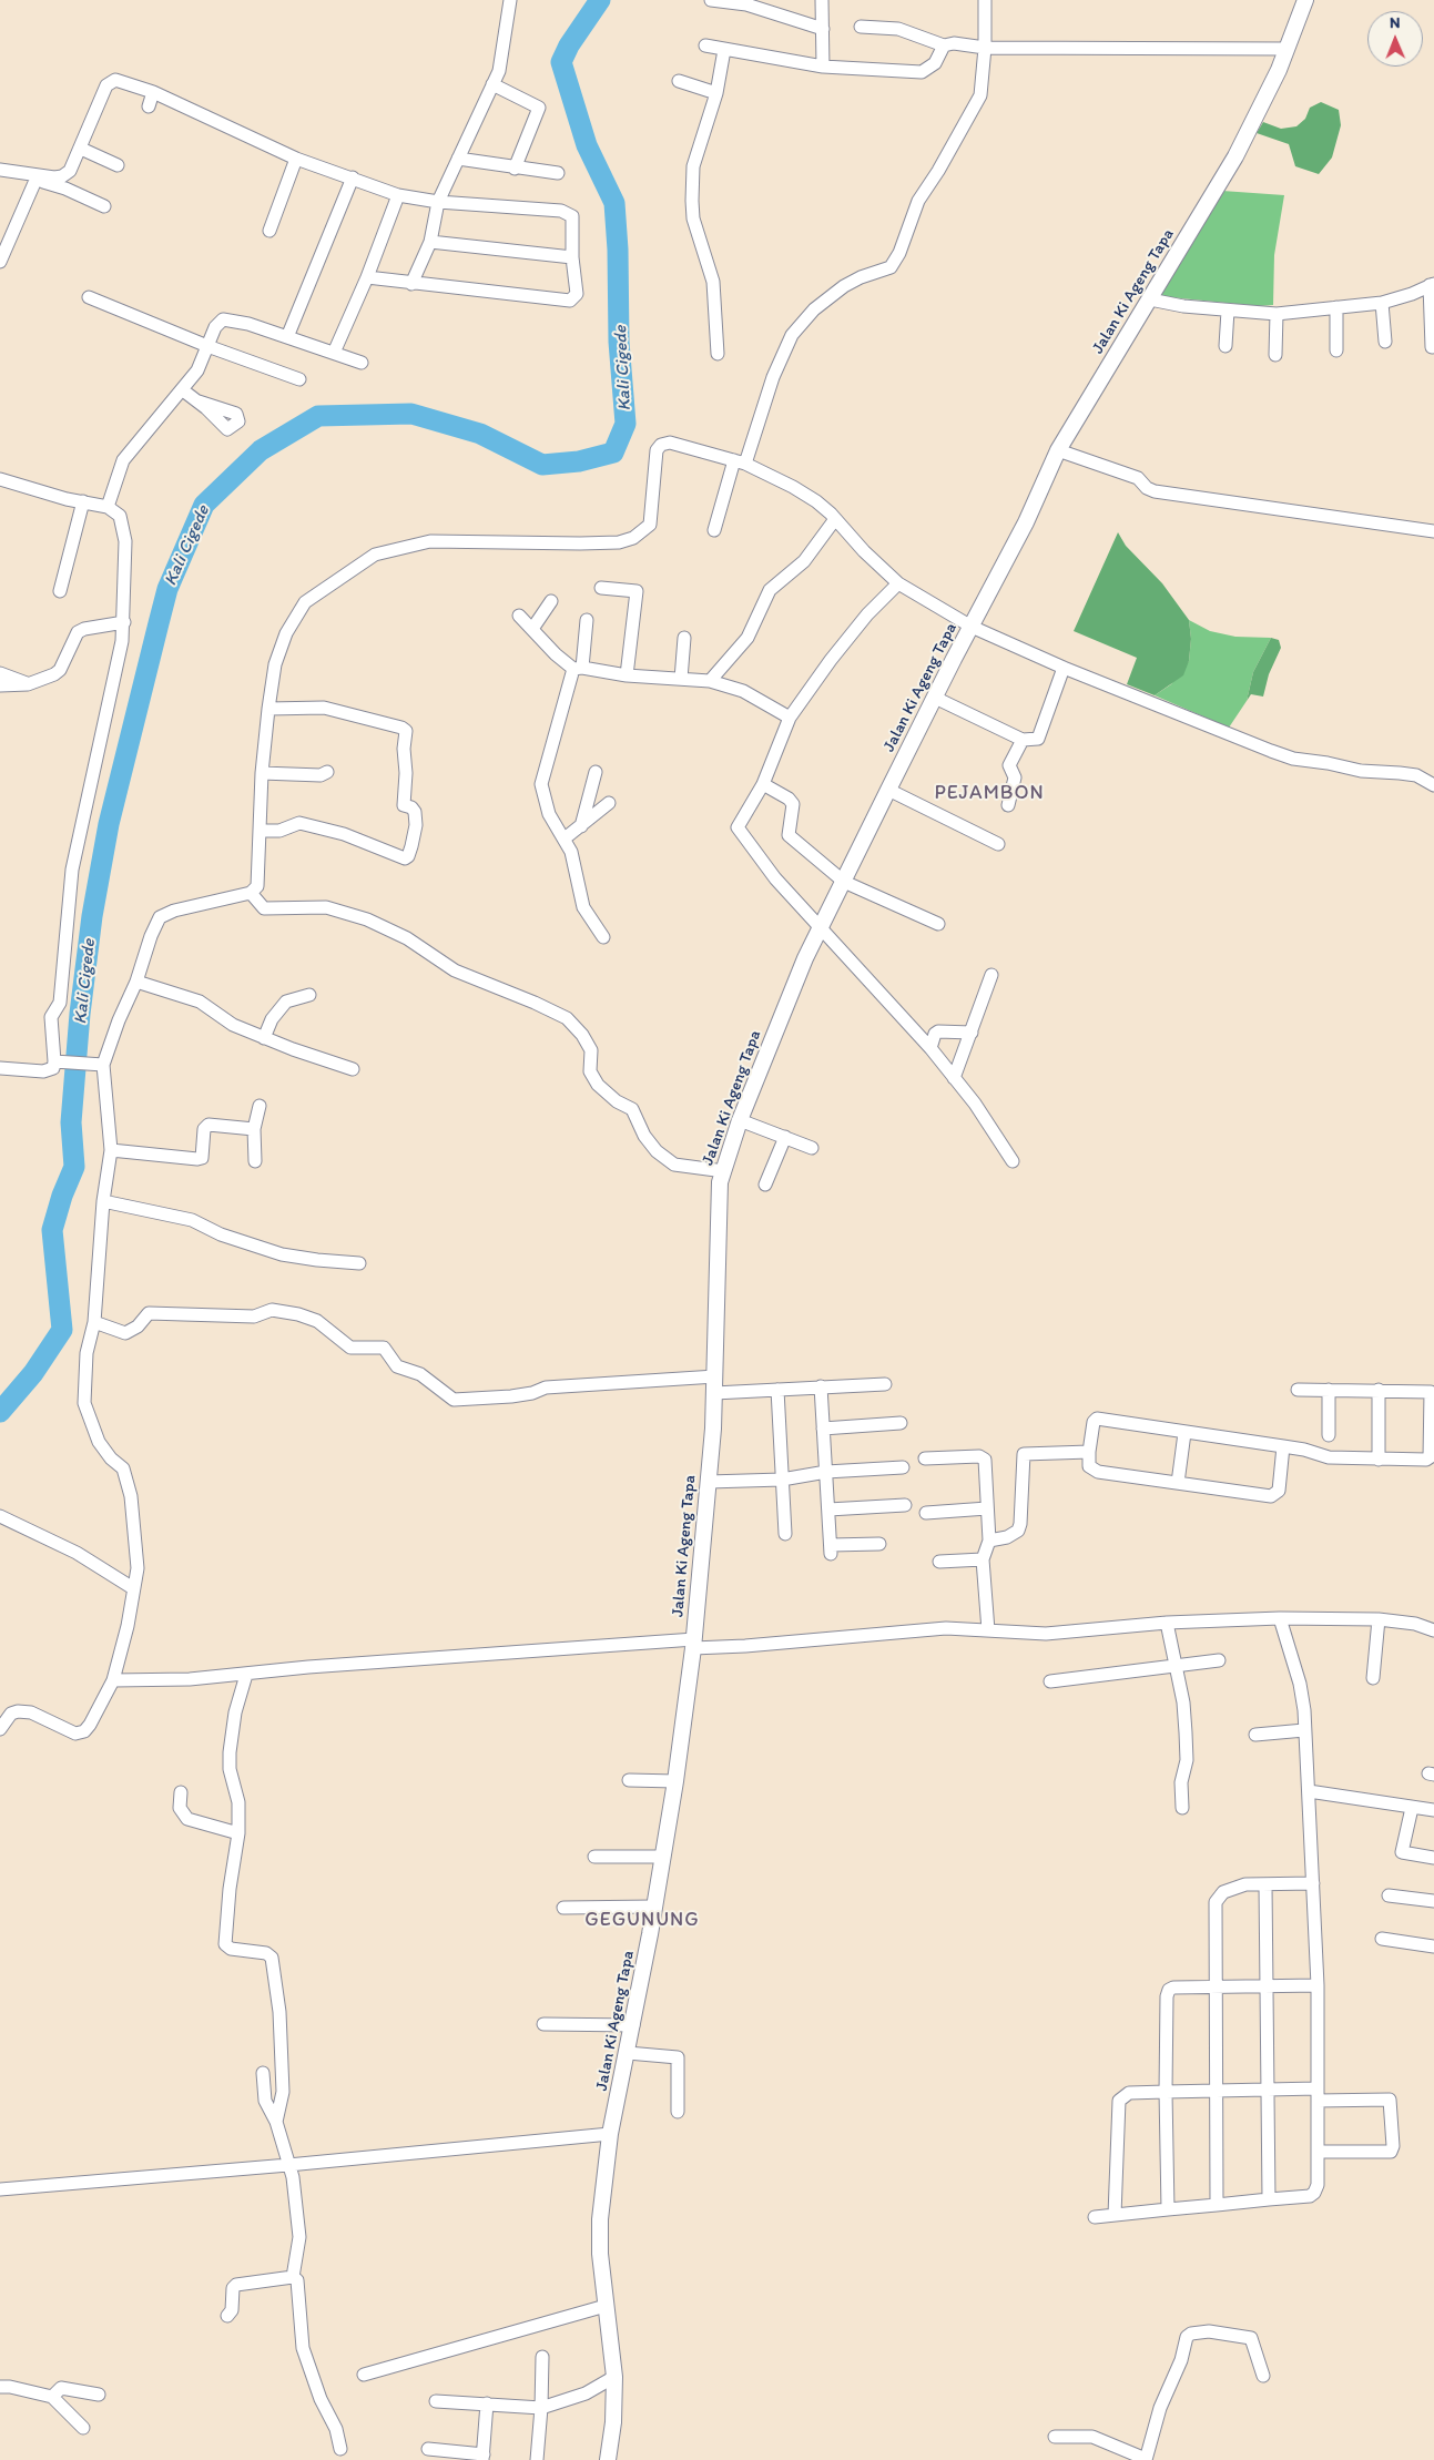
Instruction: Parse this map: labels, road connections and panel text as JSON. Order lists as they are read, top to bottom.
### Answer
{
  "streets": {
    "street": ["Jalan Ki Ageng Tapa"]
  },
  "districts": ["PEJAMBON", "GEGUNUNG"],
  "water": ["Kali Cigede"],
  "north": "top"
}
